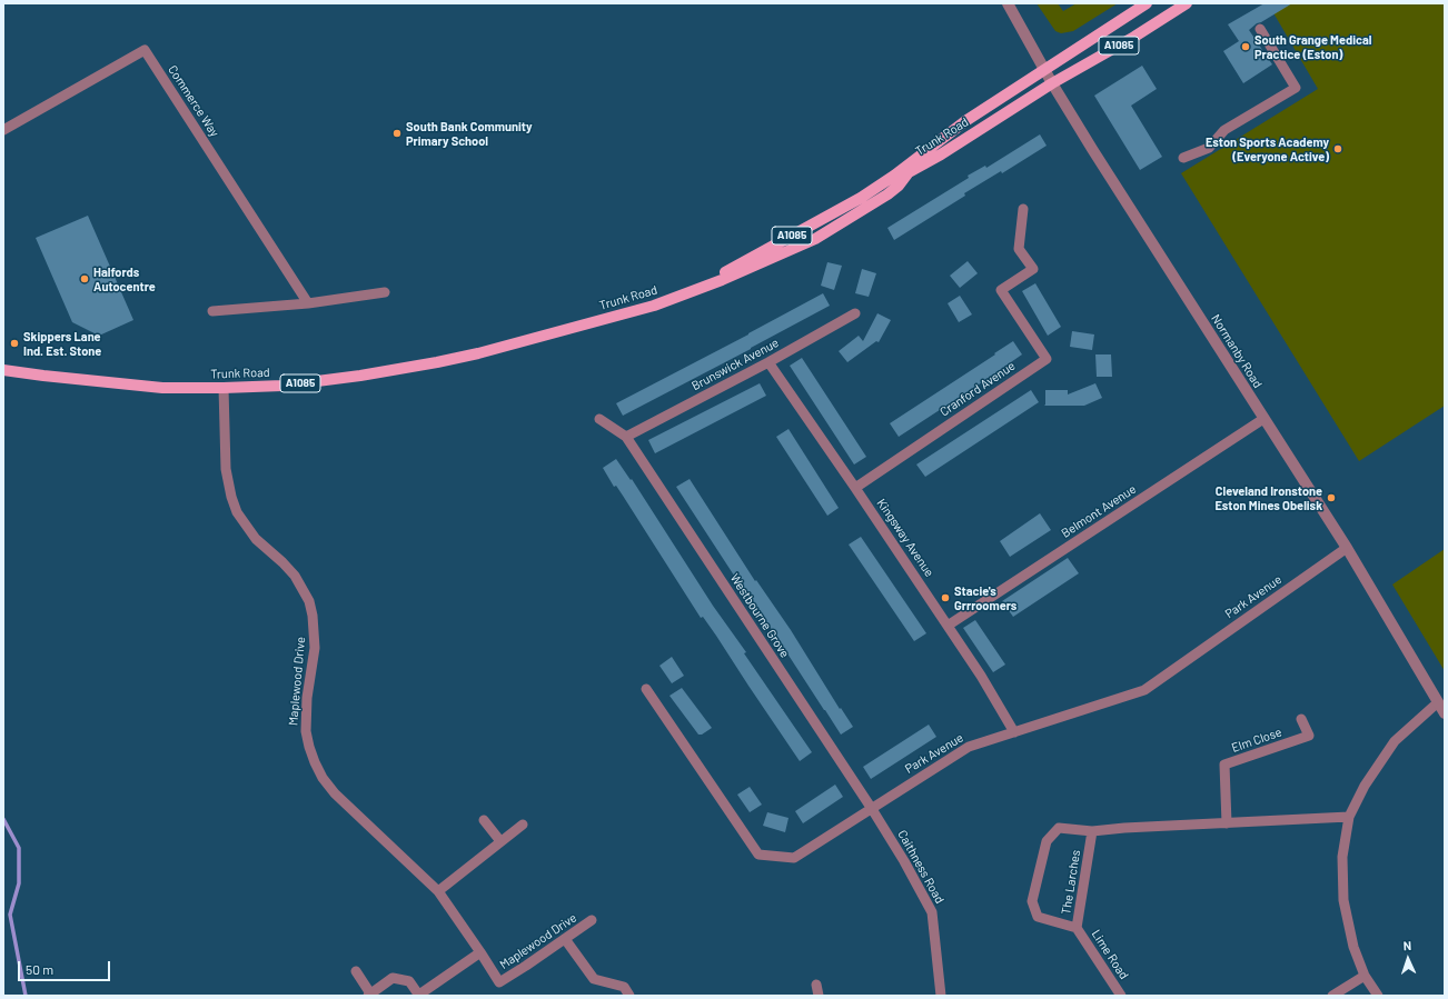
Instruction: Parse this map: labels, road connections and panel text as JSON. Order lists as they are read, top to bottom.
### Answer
{
  "streets": {
    "main road": ["A1085", "Trunk Road"],
    "street": [
      "Commerce Way",
      "Normanby Road",
      "Brunswick Avenue",
      "Cranford Avenue",
      "Belmont Avenue",
      "Kingsway Avenue",
      "Park Avenue",
      "Westbourne Grove",
      "Maplewood Drive",
      "Elm Close",
      "Caithness Road",
      "The Larches",
      "Lime Road"
    ]
  },
  "crossings": [
    ["A1085", "Trunk Road"],
    ["A1085", "Normanby Road"],
    ["Trunk Road", "Normanby Road"],
    ["Trunk Road", "Maplewood Drive"],
    ["Normanby Road", "Belmont Avenue"],
    ["Normanby Road", "Park Avenue"],
    ["Brunswick Avenue", "Kingsway Avenue"],
    ["Brunswick Avenue", "Westbourne Grove"],
    ["Cranford Avenue", "Kingsway Avenue"],
    ["Belmont Avenue", "Kingsway Avenue"],
    ["Kingsway Avenue", "Park Avenue"],
    ["Park Avenue", "Westbourne Grove"],
    ["Park Avenue", "Caithness Road"],
    ["Westbourne Grove", "Caithness Road"],
    ["Elm Close", "The Larches"],
    ["The Larches", "Lime Road"]
  ],
  "places": [
    "South Grange Medical Practice (Eston)",
    "South Bank Community Primary School",
    "Eston Sports Academy (Everyone Active)",
    "Halfords Autocentre",
    "Skippers Lane Ind. Est. Stone",
    "Cleveland Ironstone Eston Mines Obelisk",
    "Stacie's Grrroomers"
  ],
  "scale_bar": "50 m",
  "north": "top"
}
